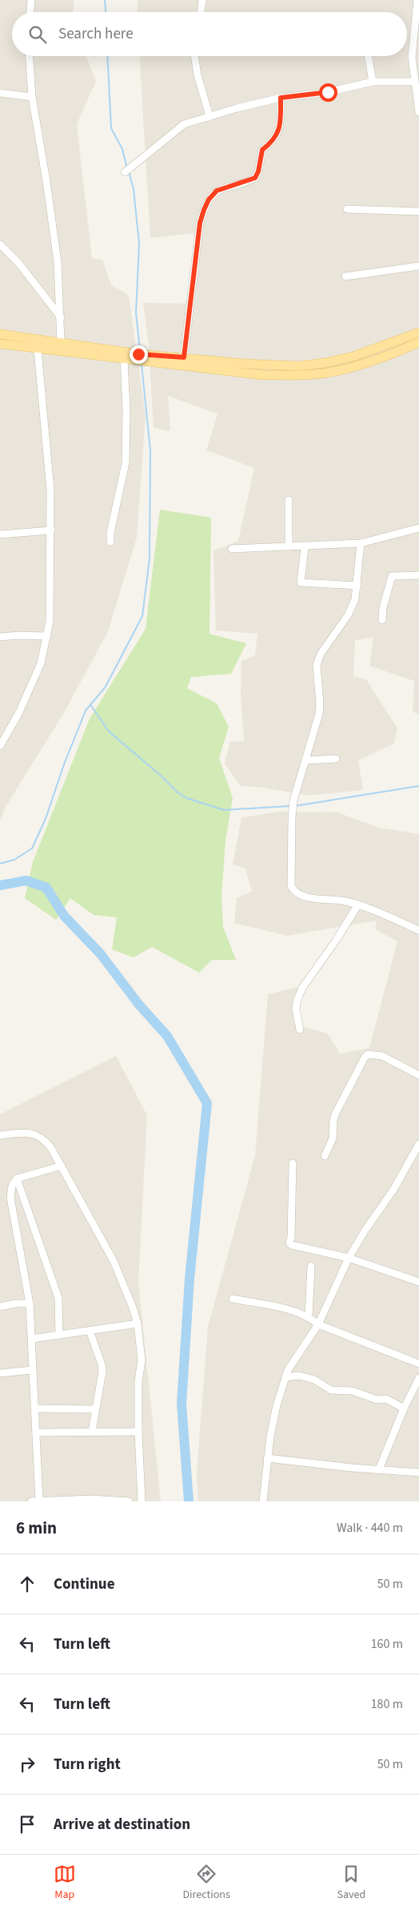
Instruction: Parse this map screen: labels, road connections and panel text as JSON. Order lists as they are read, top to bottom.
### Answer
{
  "page": {
    "search": "Search here",
    "heading": ["6 min", "Walk · 440 m"],
    "list": [
      ["Continue", "50 m"],
      ["Turn left", "160 m"],
      ["Turn left", "180 m"],
      ["Turn right", "50 m"],
      "Arrive at destination"
    ],
    "nav": ["Map", "Directions", "Saved"]
  }
}
